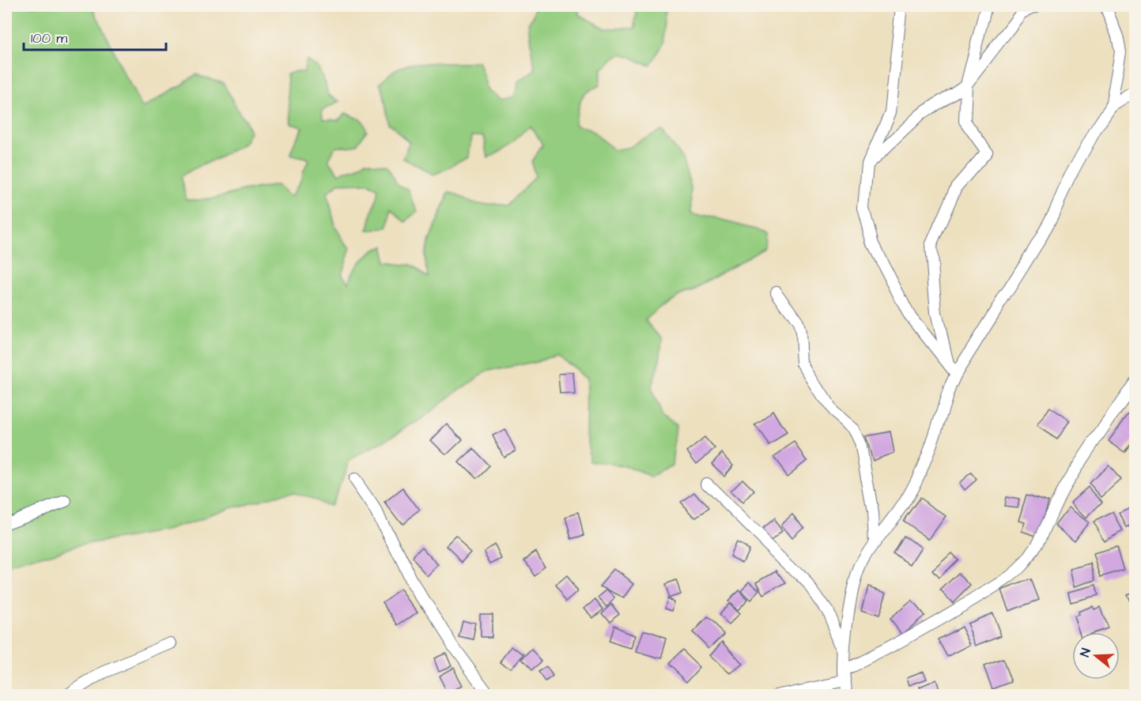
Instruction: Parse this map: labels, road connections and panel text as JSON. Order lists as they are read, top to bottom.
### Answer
{
  "scale_bar": "100 m",
  "north": "left"
}
